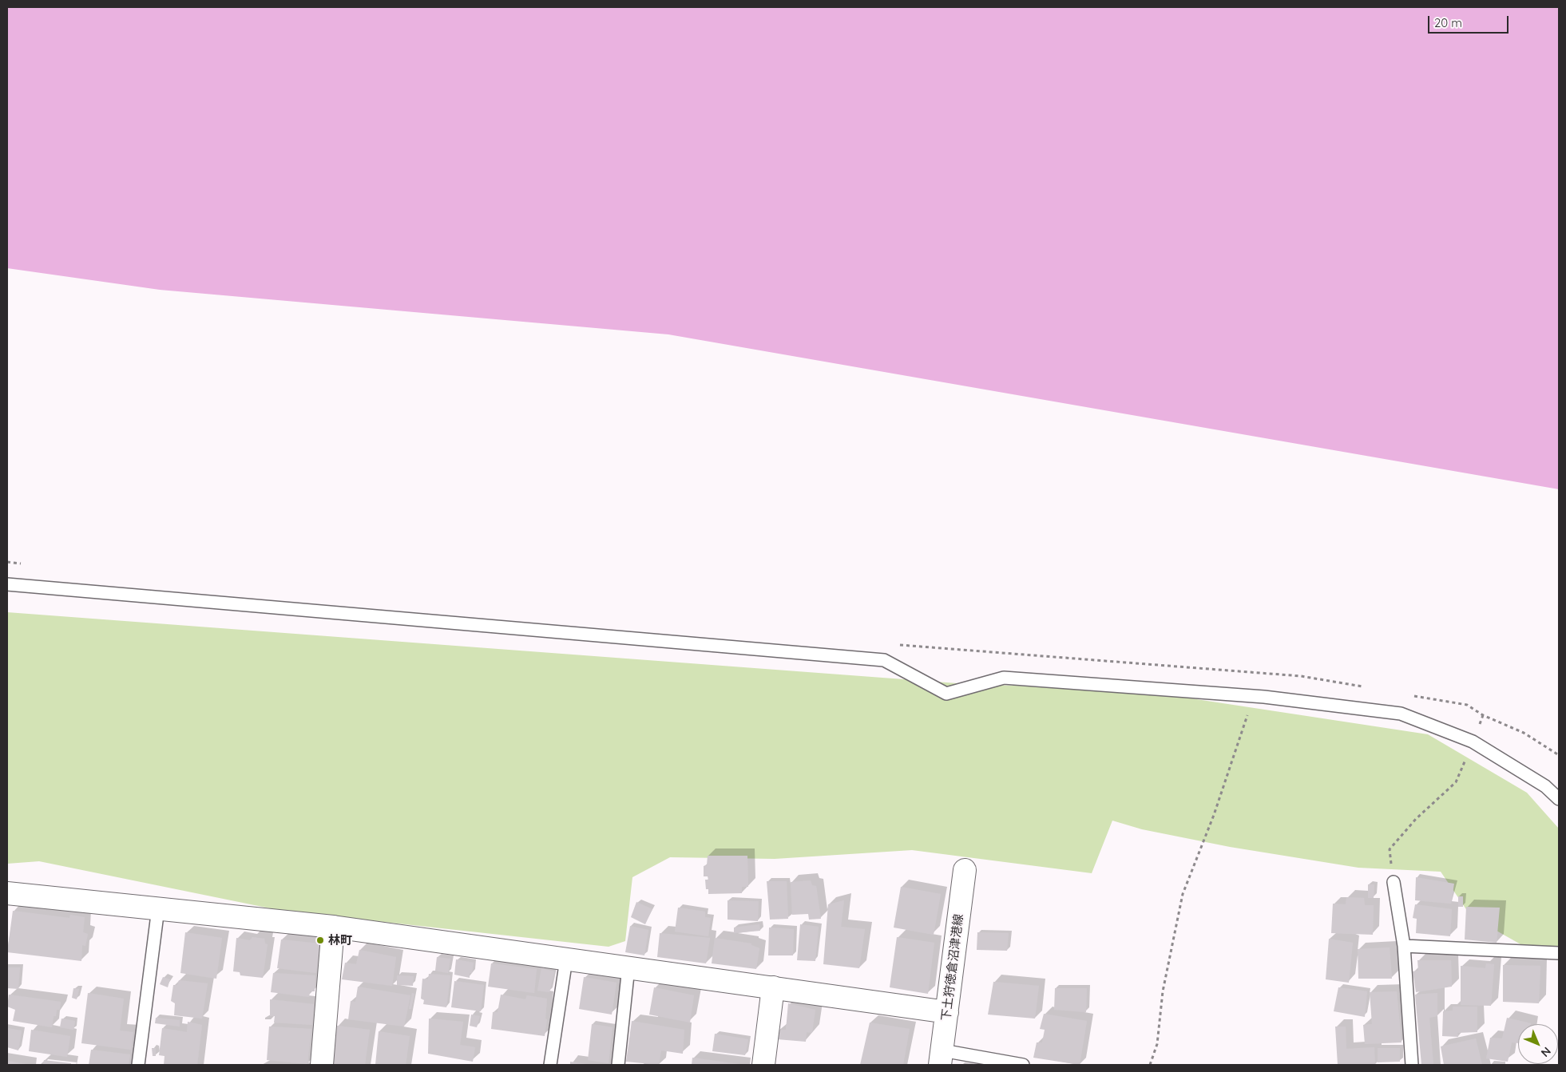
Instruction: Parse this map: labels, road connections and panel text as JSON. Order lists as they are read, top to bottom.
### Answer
{
  "streets": {
    "street": ["下土狩徳倉沼津港線"]
  },
  "places": ["林町"],
  "scale_bar": "20 m",
  "north": "bottom right"
}
